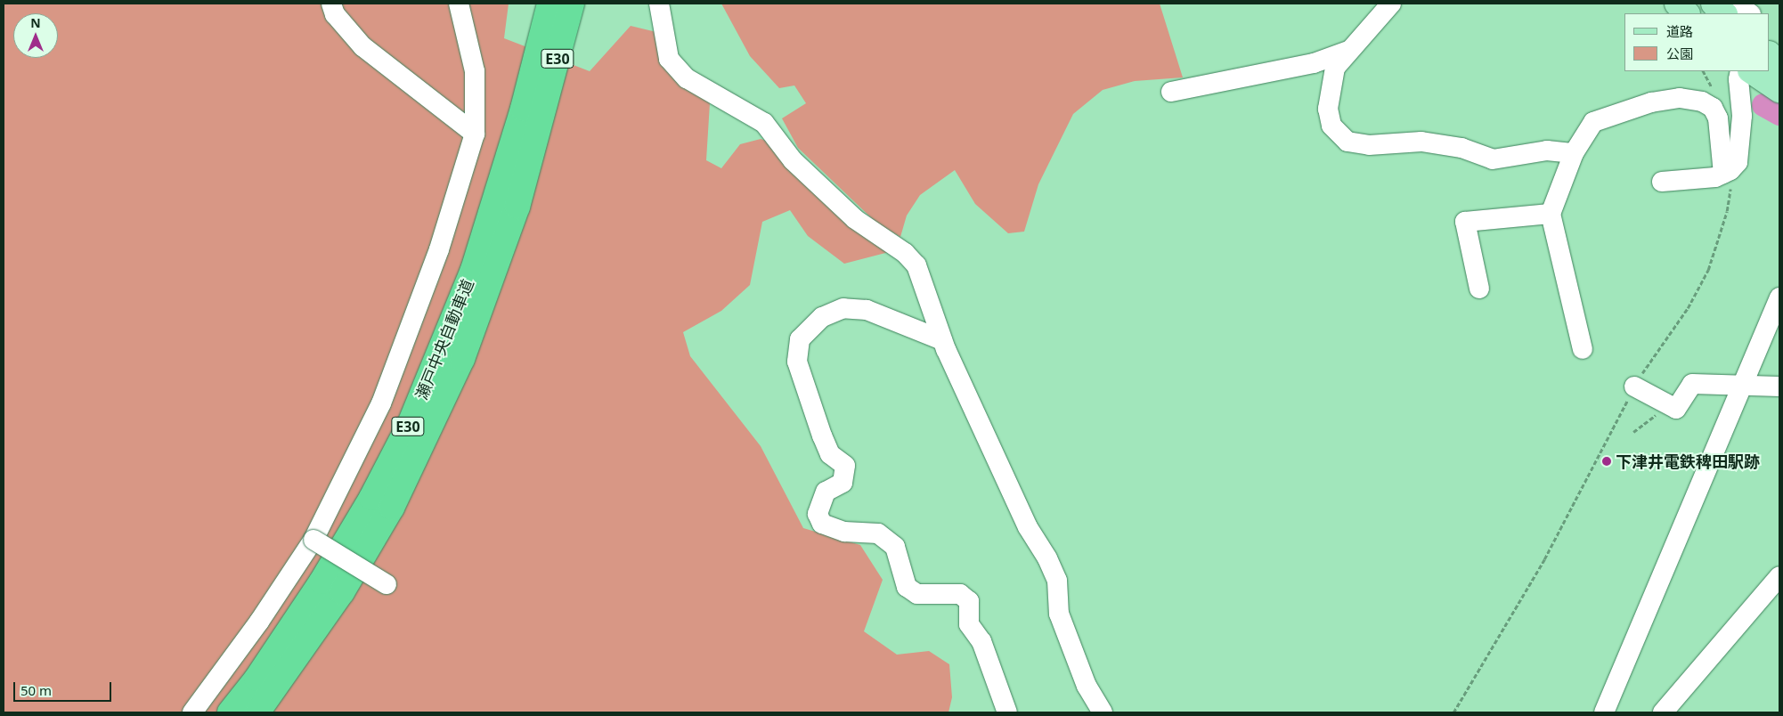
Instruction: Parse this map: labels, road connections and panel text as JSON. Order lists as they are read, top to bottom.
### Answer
{
  "streets": {
    "highway": ["E30", "瀬戸中央自動車道"]
  },
  "places": ["下津井電鉄稗田駅跡"],
  "legend": ["道路", "公園"],
  "scale_bar": "50 m",
  "north": "top"
}
